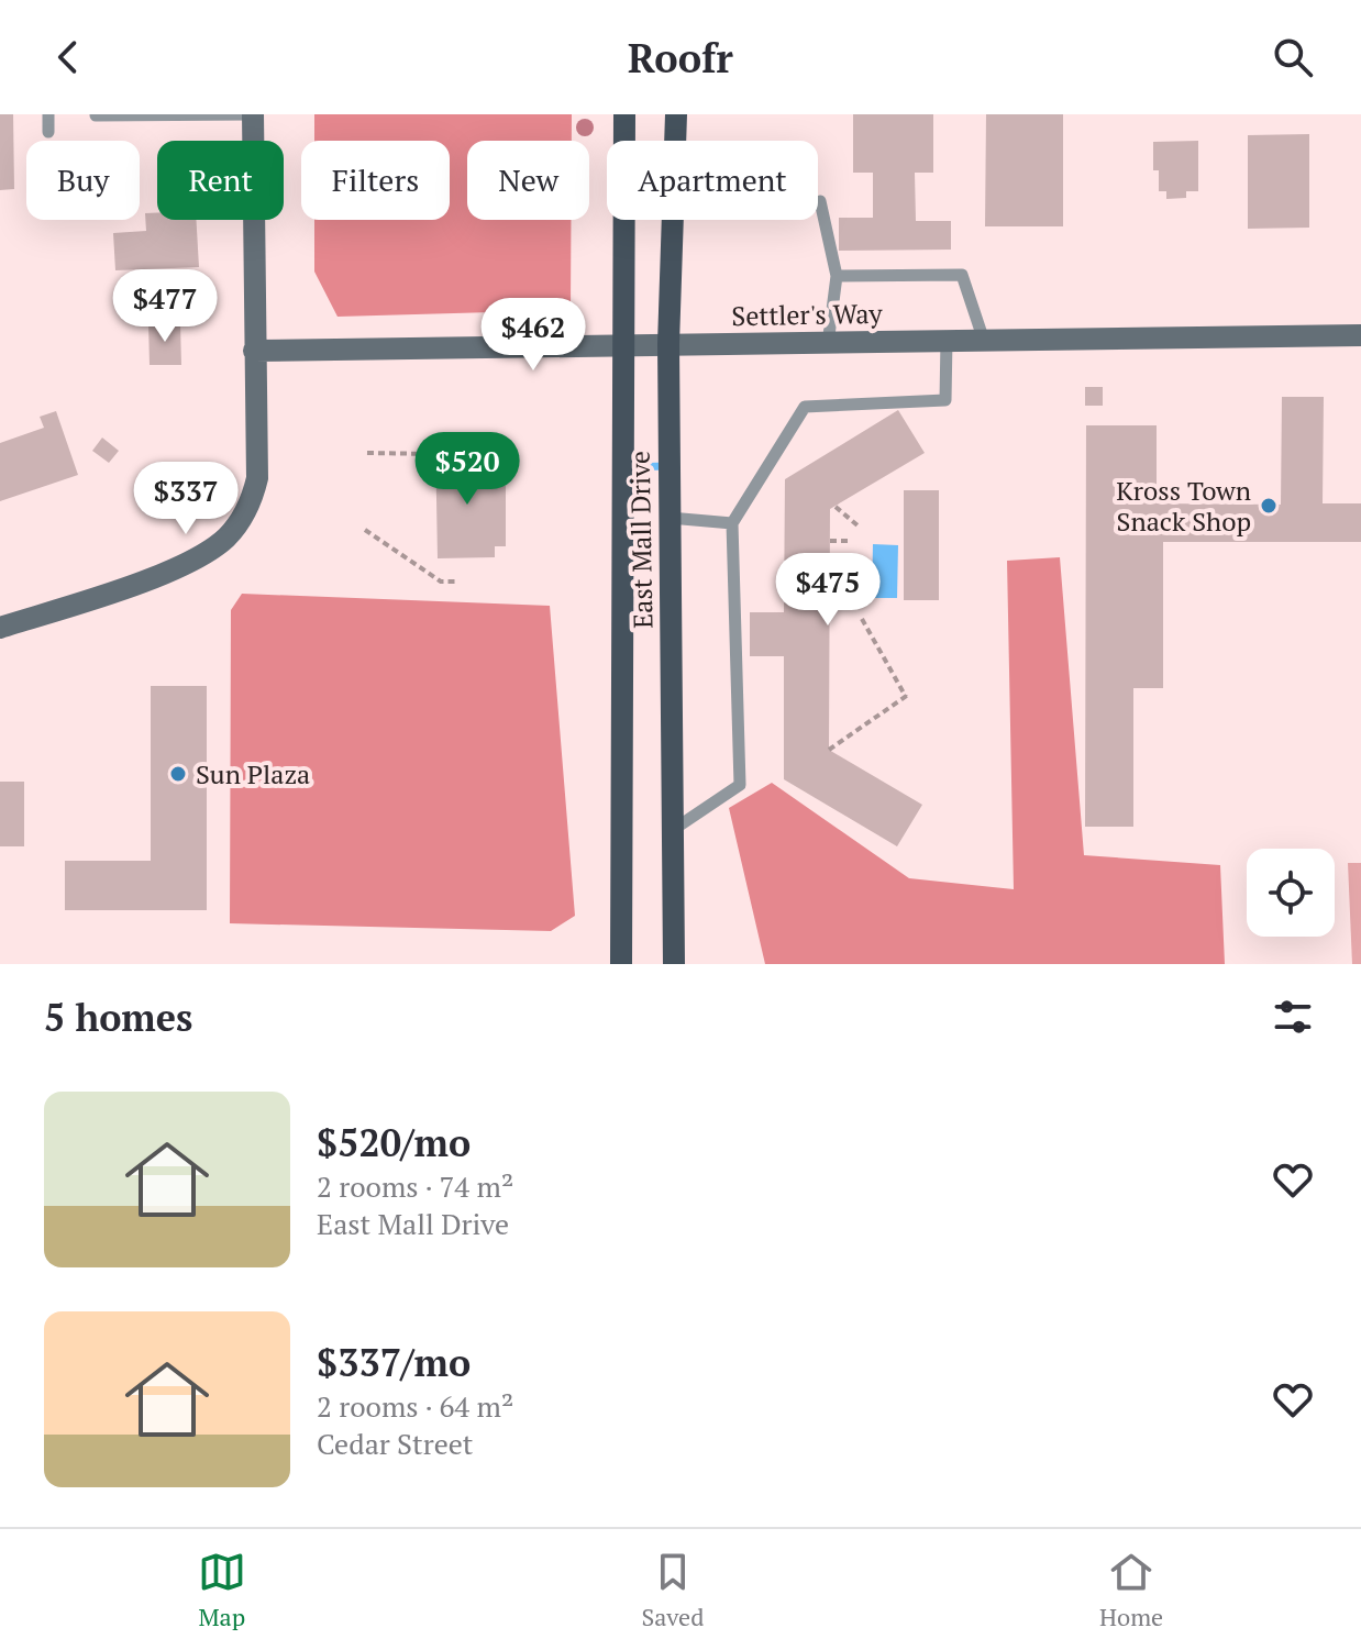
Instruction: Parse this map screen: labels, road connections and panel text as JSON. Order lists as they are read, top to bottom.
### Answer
{
  "streets": {
    "main road": ["Settler's Way", "East Mall Drive"]
  },
  "crossings": [
    ["Settler's Way", "East Mall Drive"]
  ],
  "places": ["Kross Town Snack Shop", "Sun Plaza"],
  "page": {
    "header": "Roofr",
    "chip": [
      "Buy",
      "Rent",
      "Filters",
      "New",
      "Apartment"
    ],
    "price": [
      "$477",
      "$462",
      "$520",
      "$337",
      "$475"
    ],
    "heading": "5 homes",
    "list": [
      {
        "name": "$520/mo",
        "note": "2 rooms · 74 m² · East Mall Drive"
      },
      {
        "name": "$337/mo",
        "note": "2 rooms · 64 m² · Cedar Street"
      }
    ],
    "tabs": ["Map", "Saved", "Home"]
  }
}
